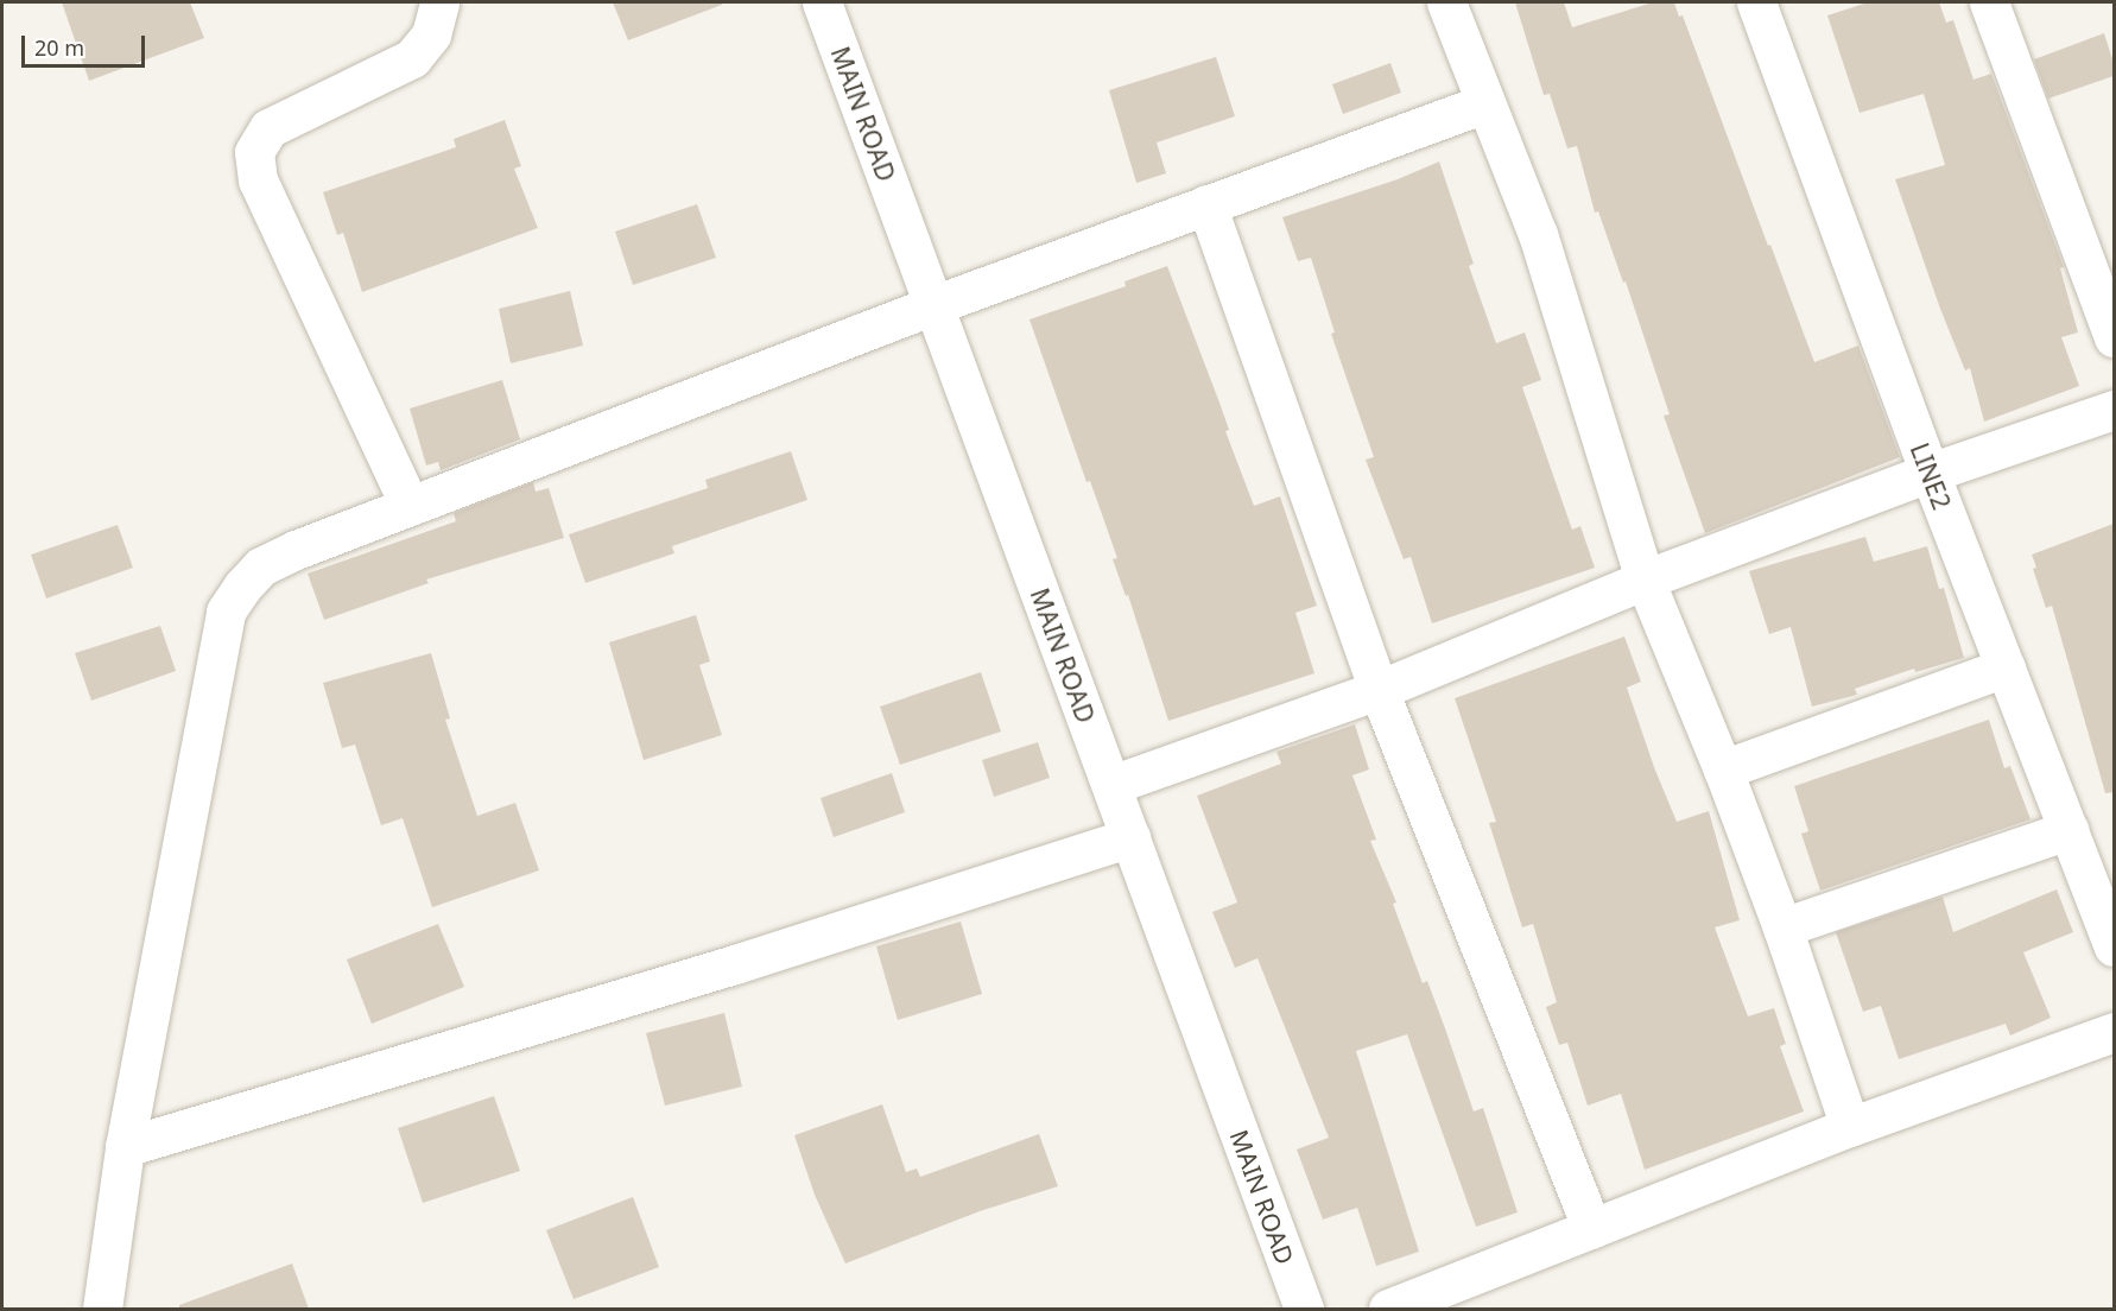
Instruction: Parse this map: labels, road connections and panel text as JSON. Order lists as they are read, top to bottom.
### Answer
{
  "streets": {
    "street": ["MAIN ROAD", "LINE2"]
  },
  "scale_bar": "20 m"
}
